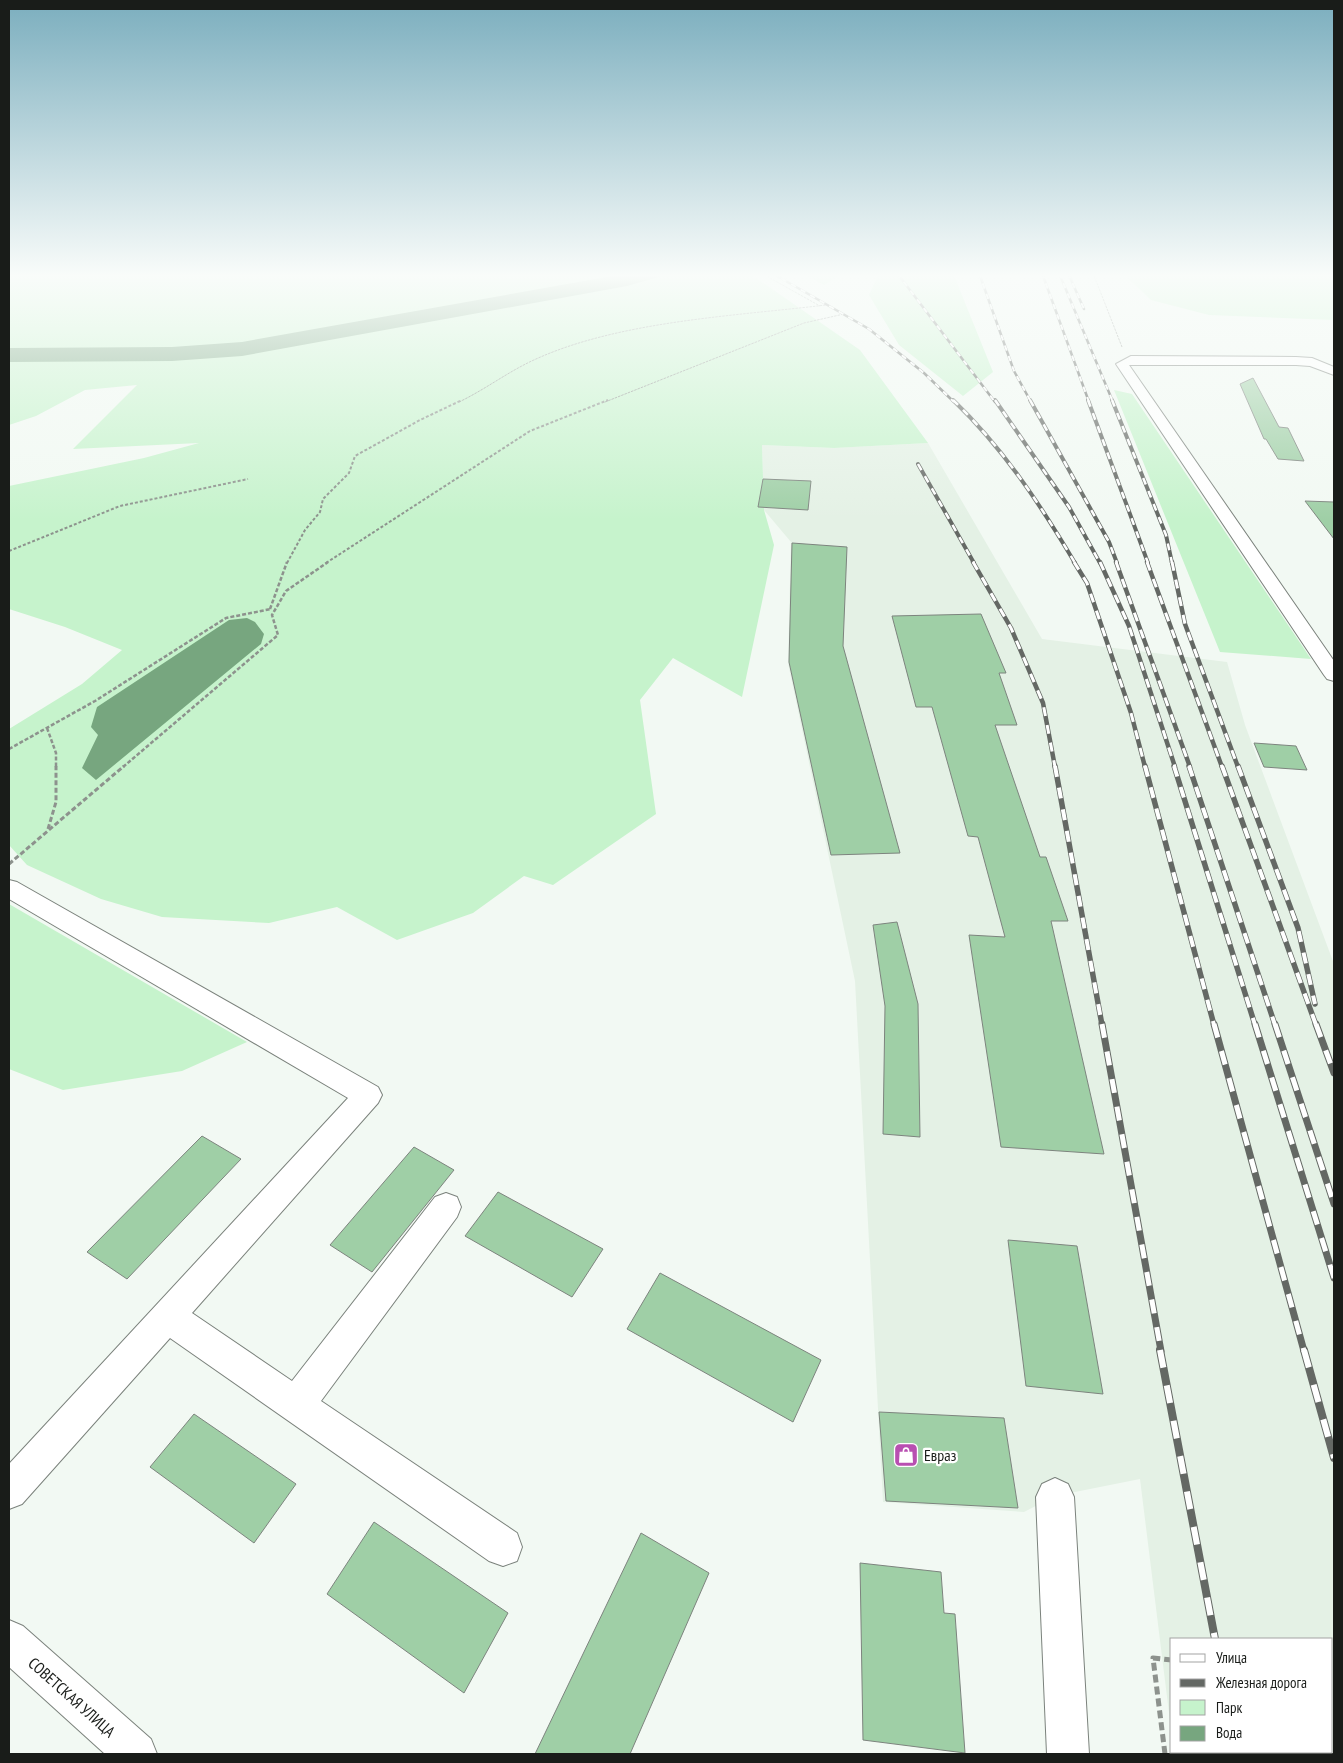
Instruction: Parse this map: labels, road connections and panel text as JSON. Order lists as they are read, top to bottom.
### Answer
{
  "streets": {
    "street": ["СОВЕТСКАЯ УЛИЦА"]
  },
  "places": {
    "shop": ["Евраз"]
  },
  "legend": [
    "Улица",
    "Железная дорога",
    "Парк",
    "Вода"
  ]
}
